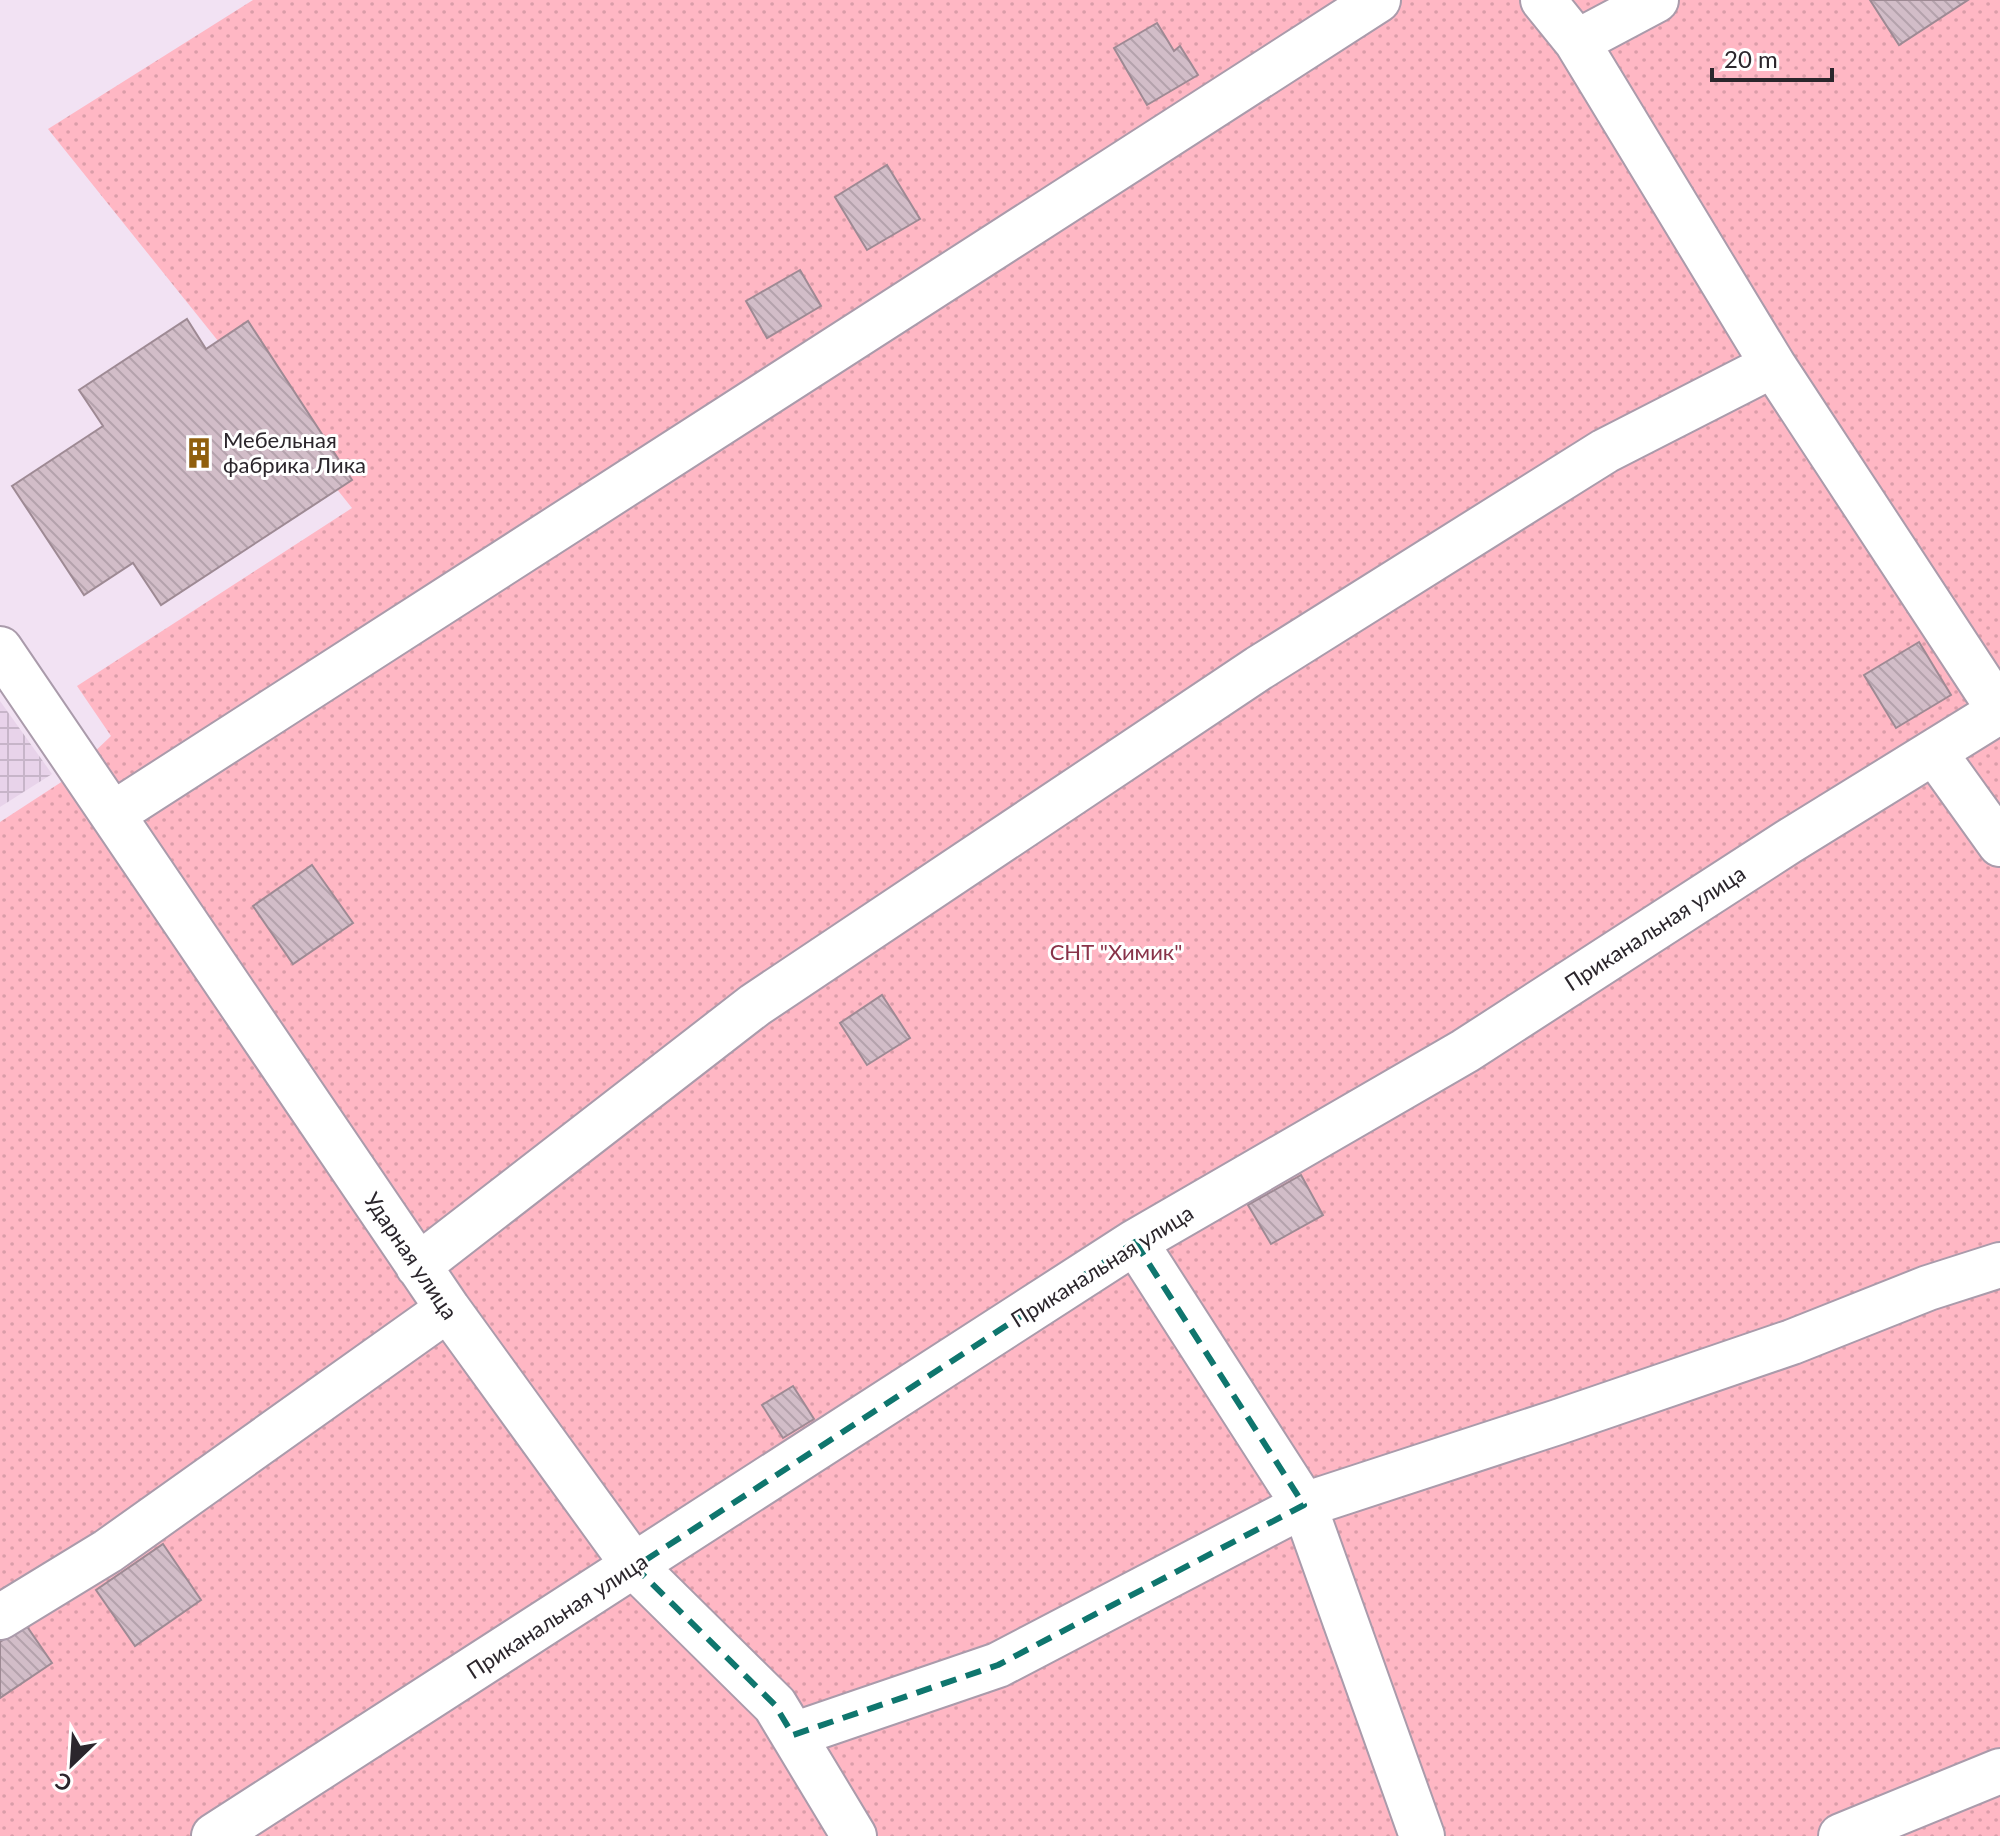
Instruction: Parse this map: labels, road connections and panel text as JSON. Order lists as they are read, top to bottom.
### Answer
{
  "streets": {
    "street": ["Приканальная улица", "Ударная улица"]
  },
  "crossings": [
    ["Приканальная улица", "Ударная улица"]
  ],
  "parks": ["СНТ \"Химик\""],
  "places": {
    "building": ["Мебельная фабрика Лика"]
  },
  "scale_bar": "20 m",
  "north": "bottom left"
}
